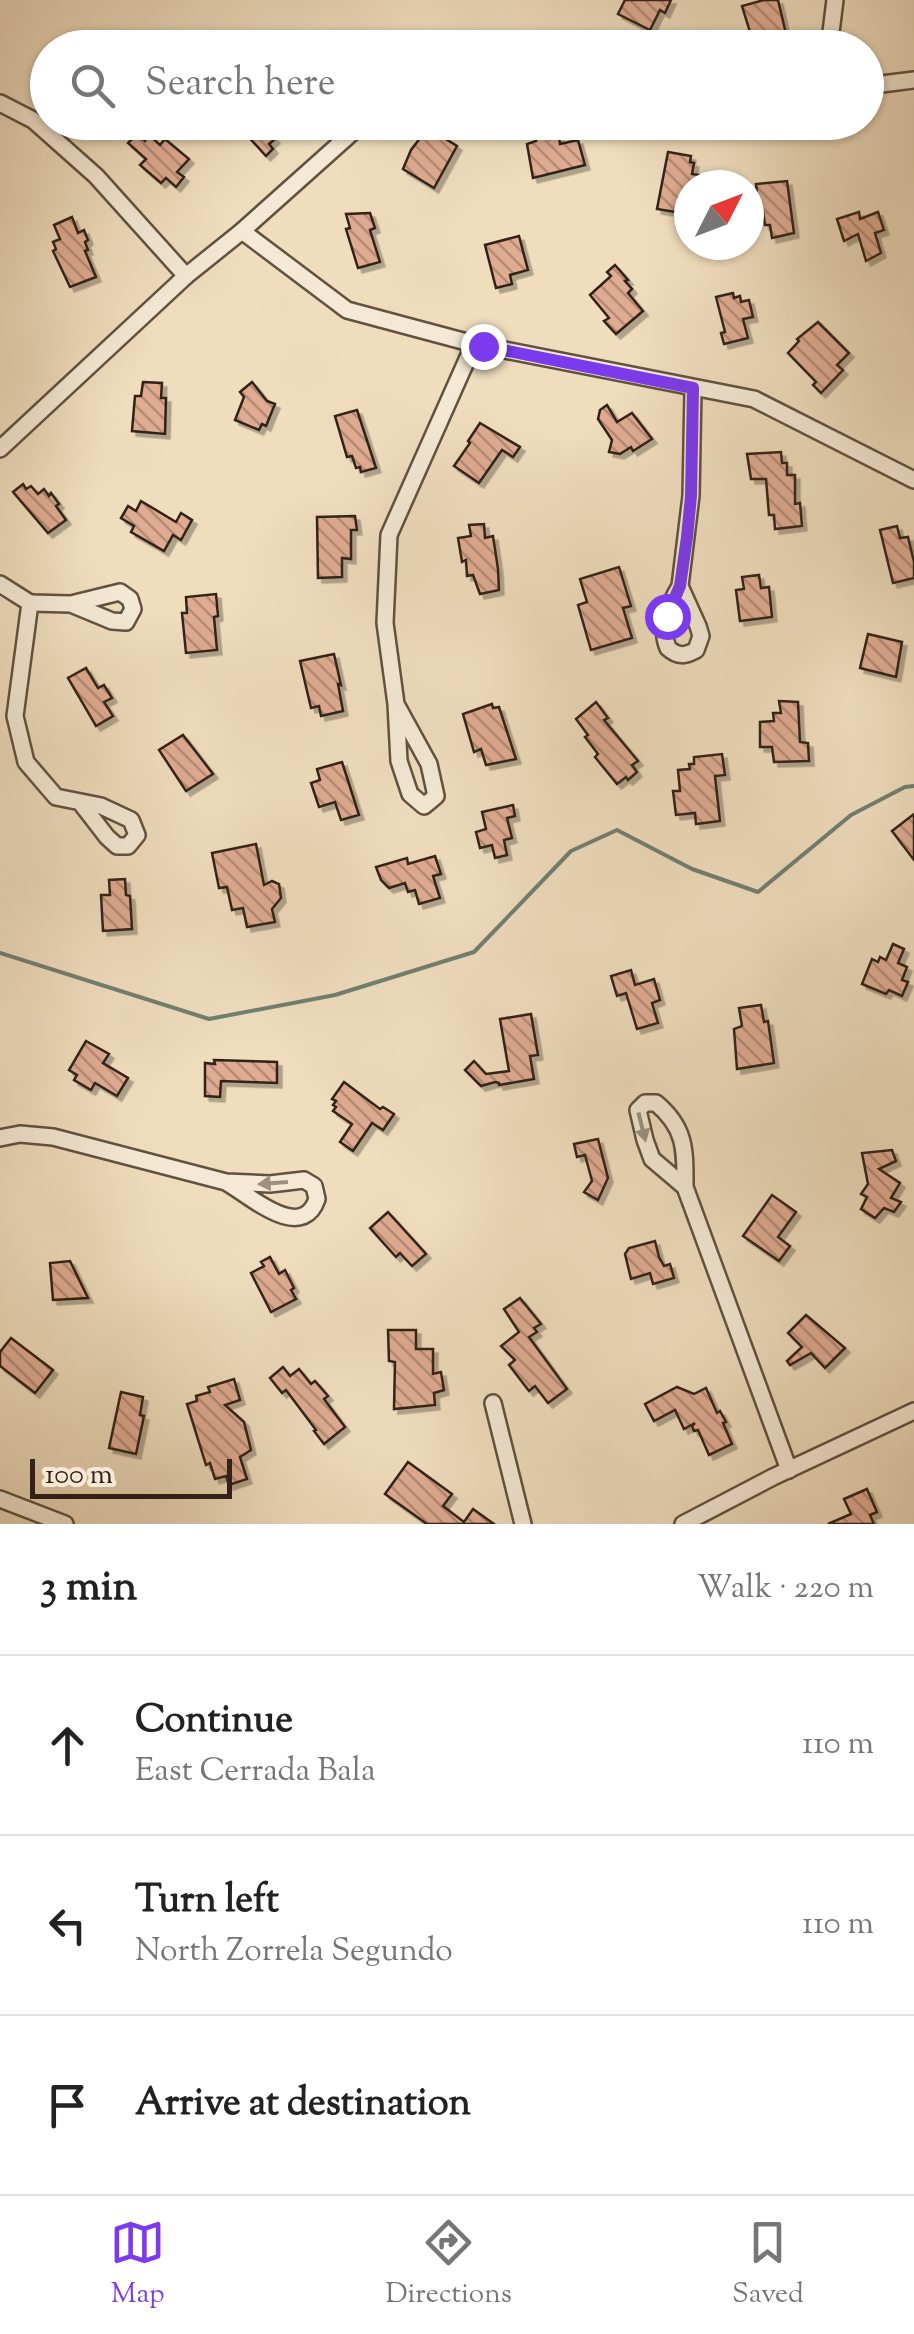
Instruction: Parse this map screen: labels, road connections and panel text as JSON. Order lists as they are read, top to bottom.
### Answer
{
  "scale_bar": "100 m",
  "north": "top right",
  "page": {
    "search": "Search here",
    "scale": "100 m",
    "heading": ["3 min", "Walk · 220 m"],
    "list": [
      ["Continue", "East Cerrada Bala", "110 m"],
      ["Turn left", "North Zorrela Segundo", "110 m"],
      "Arrive at destination"
    ],
    "nav": ["Map", "Directions", "Saved"]
  }
}
